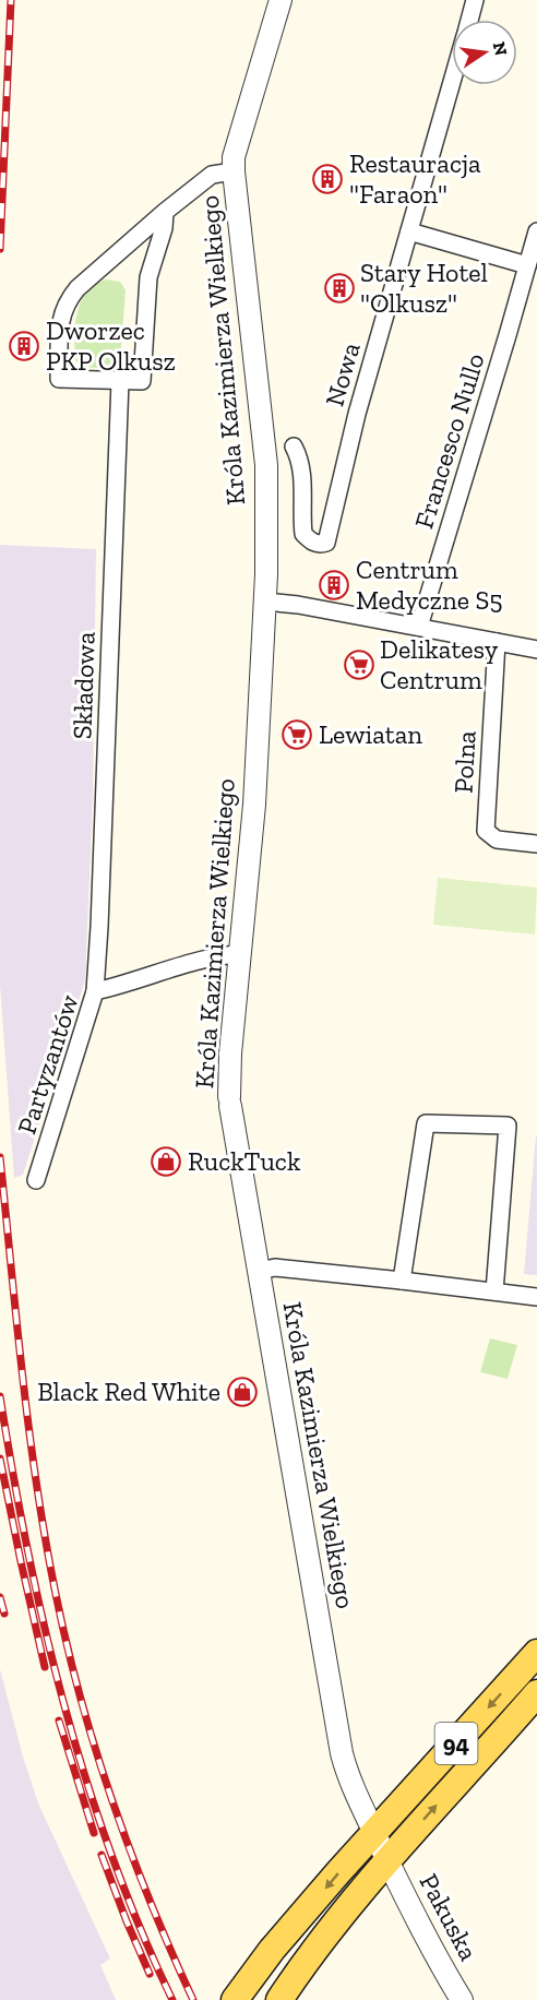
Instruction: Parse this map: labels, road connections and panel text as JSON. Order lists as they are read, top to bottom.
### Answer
{
  "streets": {
    "main road": ["94"],
    "street": [
      "Króla Kazimierza Wielkiego",
      "Nowa",
      "Francesco Nullo",
      "Składowa",
      "Polna",
      "Partyzantów",
      "Pakuska"
    ]
  },
  "crossings": [
    ["Króla Kazimierza Wielkiego", "Partyzantów"],
    ["Króla Kazimierza Wielkiego", "94"],
    ["Króla Kazimierza Wielkiego", "Pakuska"],
    ["Składowa", "Partyzantów"],
    ["94", "Pakuska"]
  ],
  "places": {
    "building": [
      "Restauracja \"Faraon\"",
      "Stary Hotel \"Olkusz\"",
      "Dworzec PKP Olkusz",
      "Centrum Medyczne S5"
    ],
    "supermarket": ["Delikatesy Centrum", "Lewiatan"],
    "shop": ["RuckTuck", "Black Red White"]
  },
  "north": "right"
}
